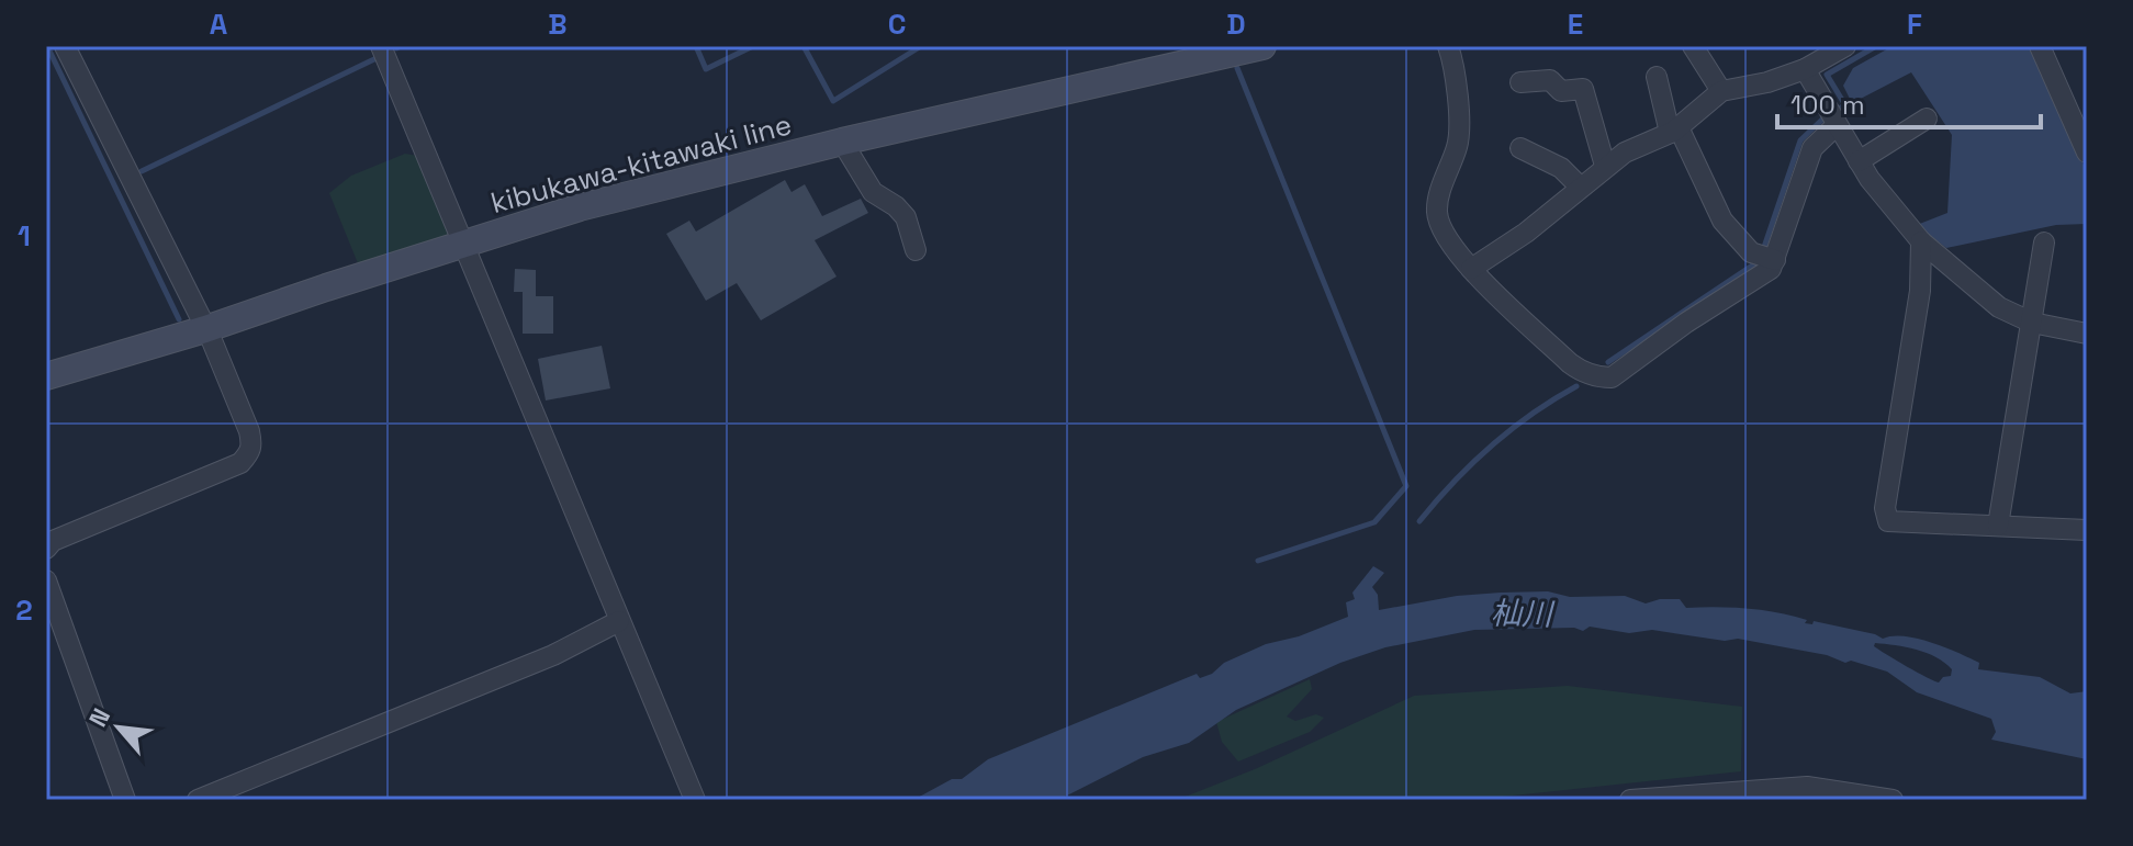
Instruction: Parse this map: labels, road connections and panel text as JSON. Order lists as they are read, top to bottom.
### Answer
{
  "streets": {
    "main road": ["kibukawa-kitawaki line"]
  },
  "water": ["杣川"],
  "scale_bar": "100 m",
  "north": "top left",
  "grid": {
    "columns": [
      "A",
      "B",
      "C",
      "D",
      "E",
      "F"
    ],
    "rows": ["1", "2"]
  }
}
